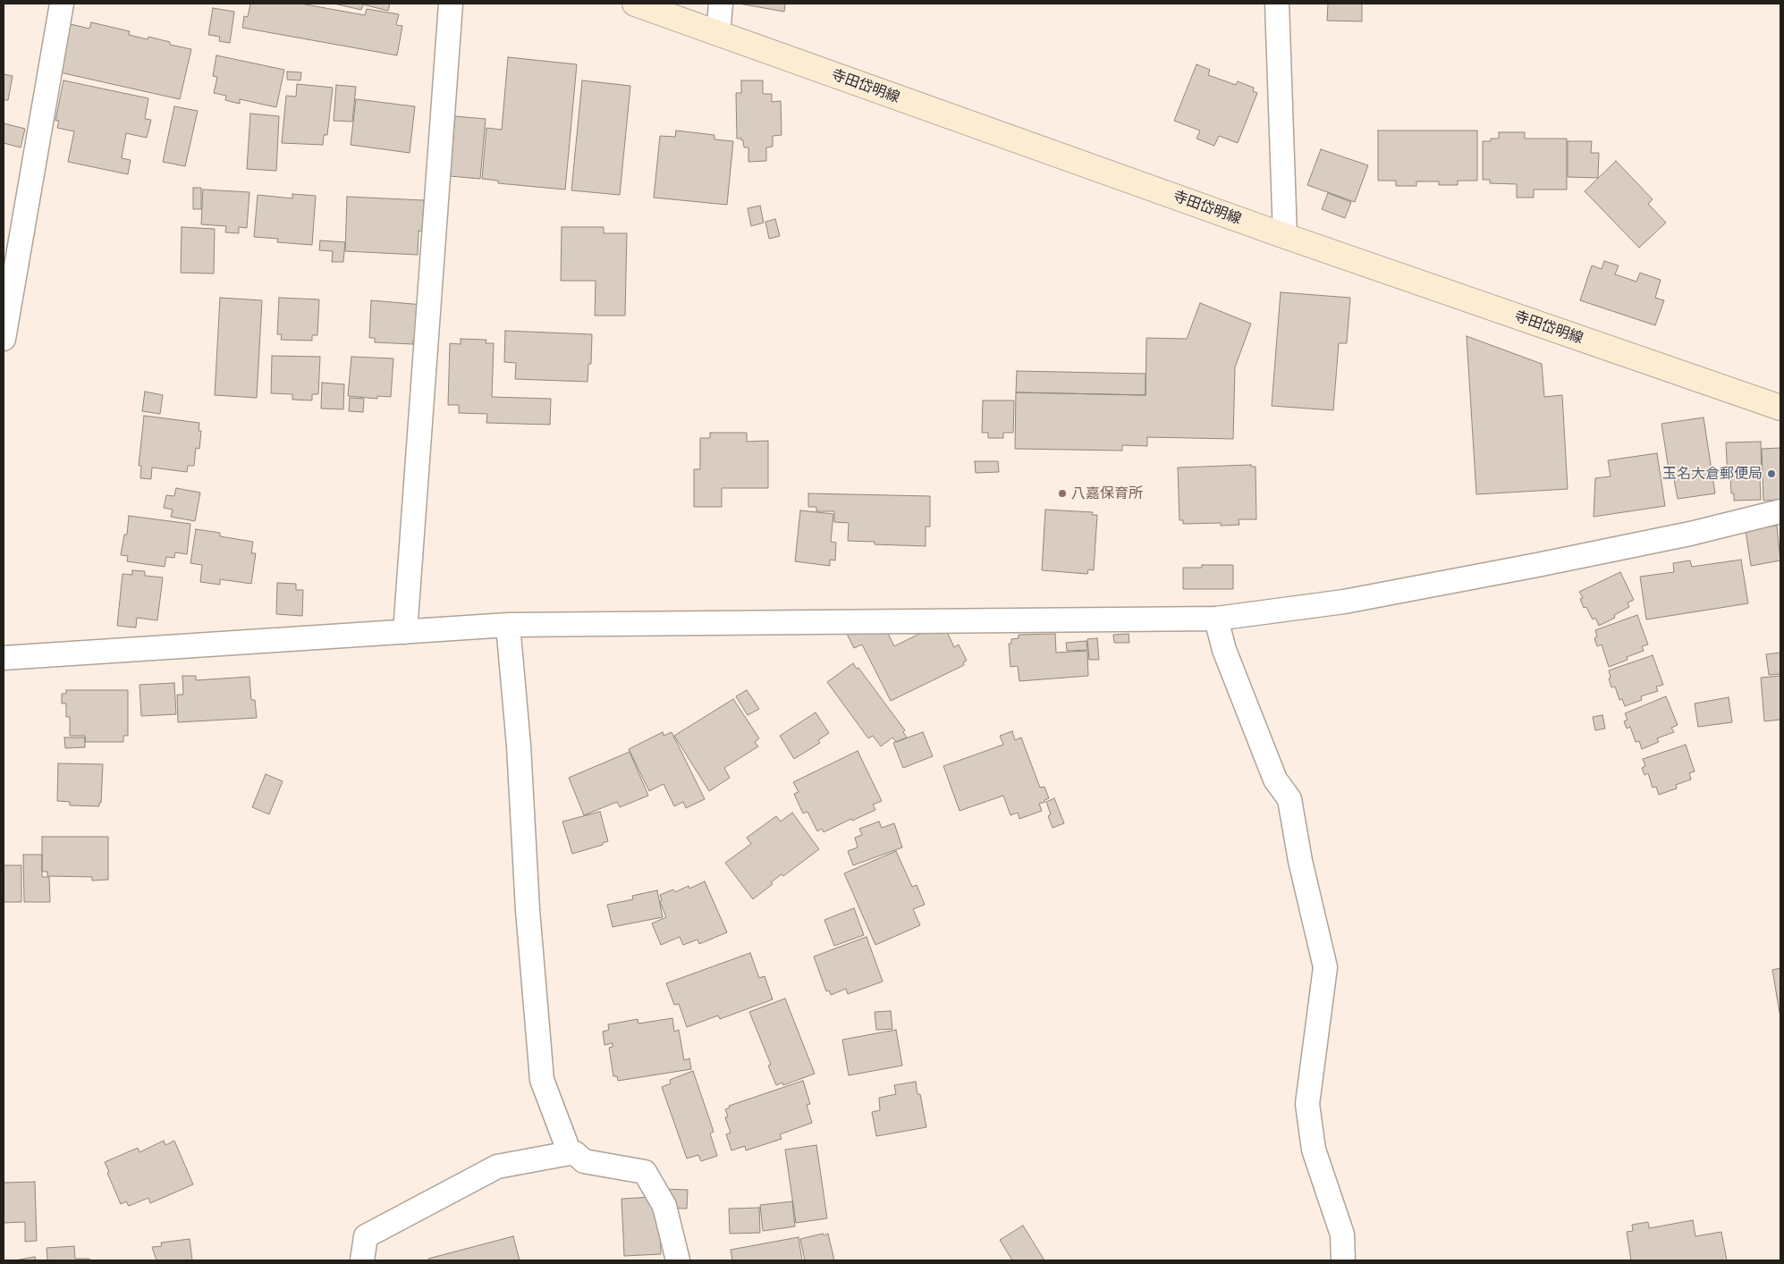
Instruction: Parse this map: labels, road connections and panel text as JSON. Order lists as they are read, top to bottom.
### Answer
{
  "streets": {
    "main road": ["寺田岱明線"]
  },
  "places": ["玉名大倉郵便局", "八嘉保育所"]
}
